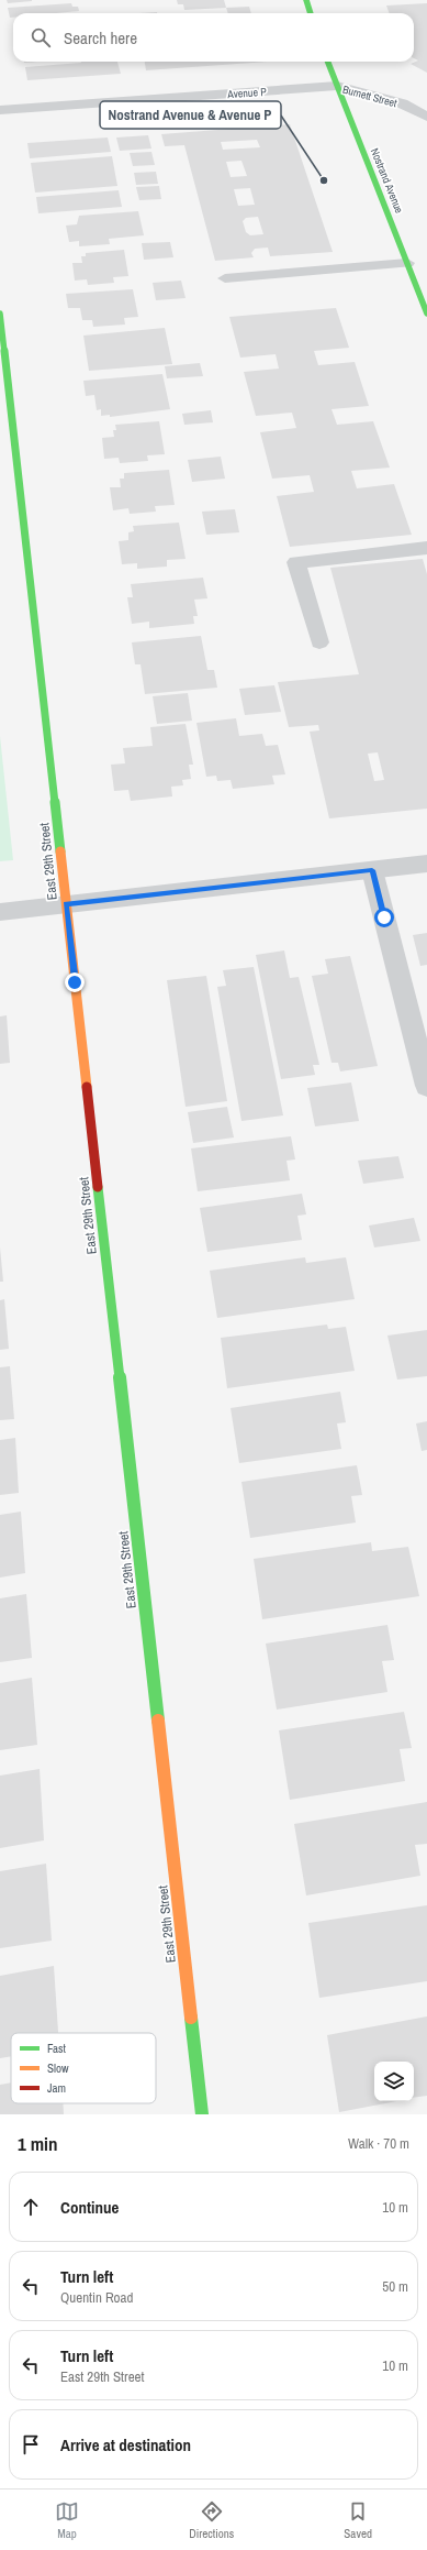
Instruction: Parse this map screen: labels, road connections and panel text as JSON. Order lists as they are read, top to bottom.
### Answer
{
  "streets": {
    "street": [
      "Avenue P",
      "Burnett Street",
      "Nostrand Avenue",
      "East 29th Street"
    ]
  },
  "crossings": [
    ["Avenue P", "Burnett Street"],
    ["Avenue P", "Nostrand Avenue"],
    ["Burnett Street", "Nostrand Avenue"]
  ],
  "places": ["Nostrand Avenue & Avenue P"],
  "legend": ["Fast", "Slow", "Jam"],
  "page": {
    "search": "Search here",
    "heading": ["1 min", "Walk · 70 m"],
    "list": [
      ["Continue", "10 m"],
      ["Turn left", "Quentin Road", "50 m"],
      ["Turn left", "East 29th Street", "10 m"],
      "Arrive at destination"
    ],
    "nav": ["Map", "Directions", "Saved"]
  }
}
